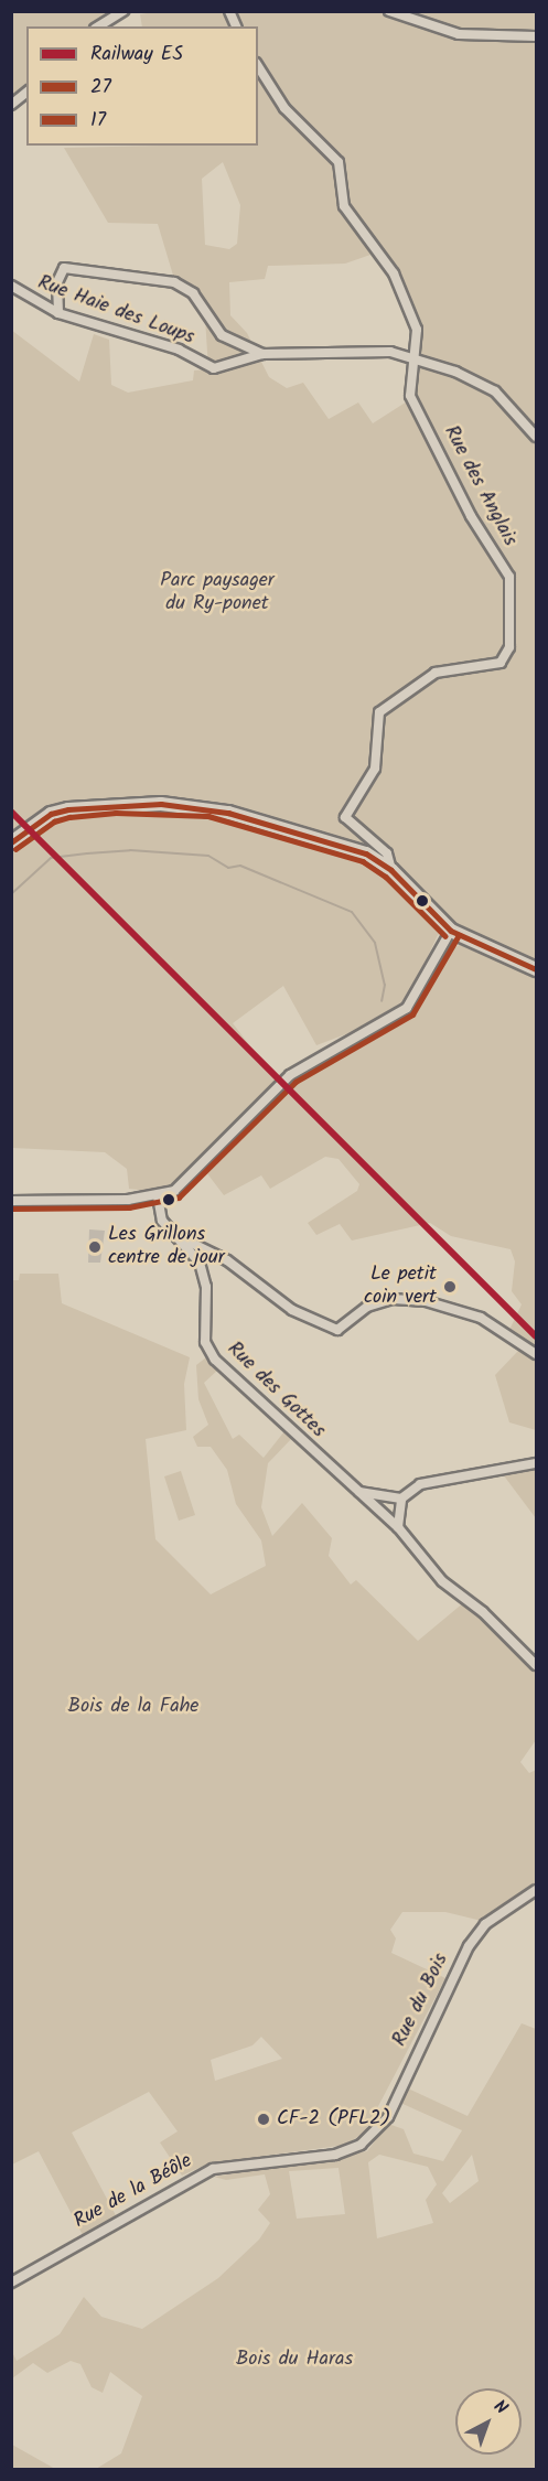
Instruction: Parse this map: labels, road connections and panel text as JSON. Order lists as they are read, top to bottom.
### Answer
{
  "streets": {
    "street": [
      "Rue Haie des Loups",
      "Rue des Anglais",
      "Rue des Gottes",
      "Rue du Bois",
      "Rue de la Béôle"
    ]
  },
  "crossings": [
    ["Rue Haie des Loups", "Rue des Anglais"],
    ["Rue du Bois", "Rue de la Béôle"]
  ],
  "parks": ["Parc paysager du Ry-ponet", "Bois de la Fahe", "Bois du Haras"],
  "places": ["Les Grillons centre de jour", "Le petit coin vert", "CF-2 (PFL2)"],
  "lines": ["transit line 27", "rail line ES", "transit line 17"],
  "legend": ["Railway ES", "27", "17"],
  "north": "top right"
}
